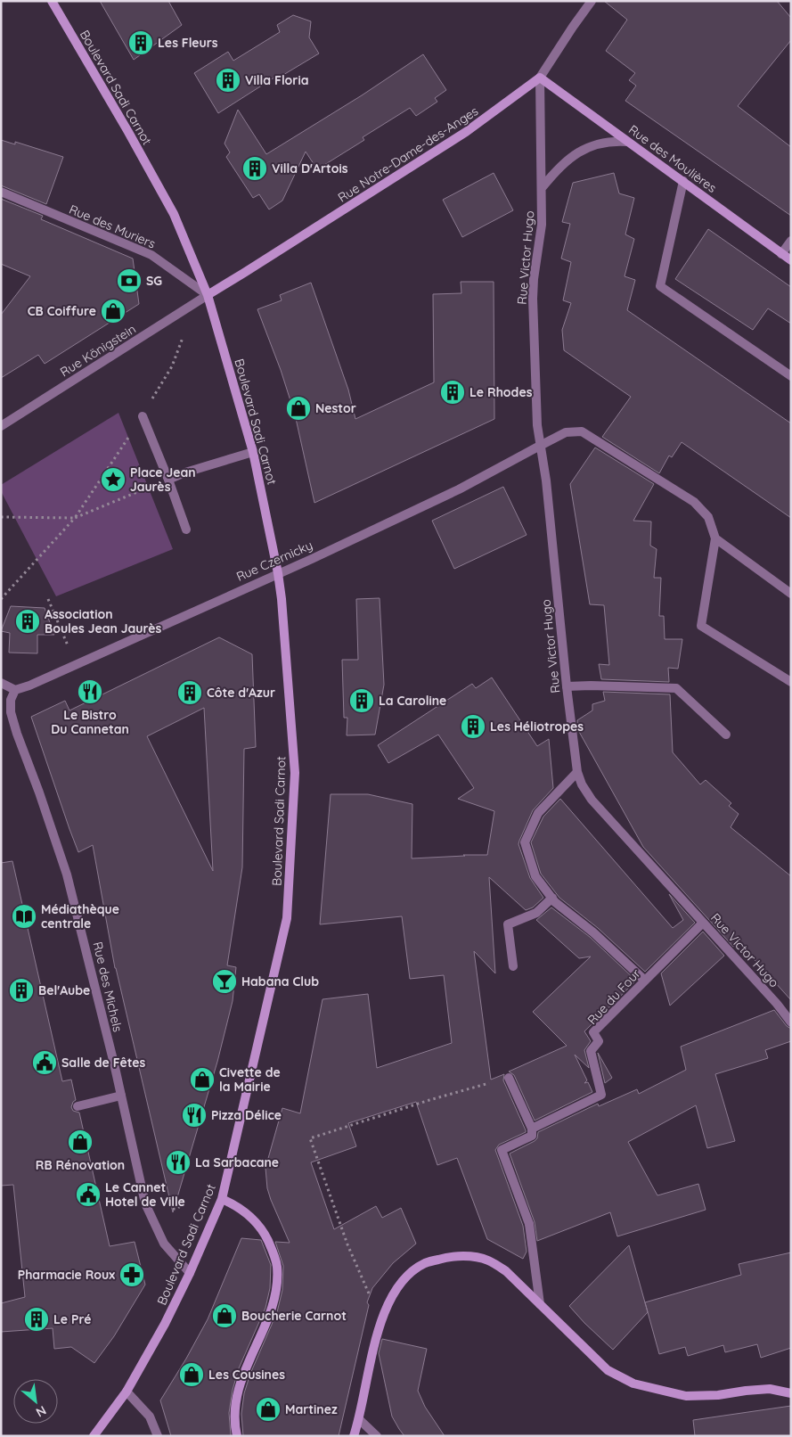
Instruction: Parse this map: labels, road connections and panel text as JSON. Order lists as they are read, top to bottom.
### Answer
{
  "streets": {
    "street": [
      "Boulevard Sadi Carnot",
      "Rue Notre-Dame-des-Anges",
      "Rue des Moulières",
      "Rue des Muriers",
      "Rue Victor Hugo",
      "Rue Königstein",
      "Rue Czernicky",
      "Rue des Michels",
      "Rue du Four"
    ]
  },
  "crossings": [
    ["Boulevard Sadi Carnot", "Rue Notre-Dame-des-Anges"],
    ["Boulevard Sadi Carnot", "Rue des Muriers"],
    ["Boulevard Sadi Carnot", "Rue Königstein"],
    ["Boulevard Sadi Carnot", "Rue Czernicky"],
    ["Boulevard Sadi Carnot", "Rue des Michels"],
    ["Rue Notre-Dame-des-Anges", "Rue des Moulières"],
    ["Rue Notre-Dame-des-Anges", "Rue des Muriers"],
    ["Rue Notre-Dame-des-Anges", "Rue Victor Hugo"],
    ["Rue Notre-Dame-des-Anges", "Rue Königstein"],
    ["Rue des Moulières", "Rue Victor Hugo"],
    ["Rue des Muriers", "Rue Königstein"],
    ["Rue Victor Hugo", "Rue Czernicky"],
    ["Rue Victor Hugo", "Rue du Four"],
    ["Rue Czernicky", "Rue des Michels"]
  ],
  "places": {
    "building": [
      "Les Fleurs",
      "Villa Floria",
      "Villa D'Artois",
      "Le Rhodes",
      "Association Boules Jean Jaurès",
      "Côte d'Azur",
      "La Caroline",
      "Les Héliotropes",
      "Bel'Aube",
      "Le Pré"
    ],
    "bank": ["SG"],
    "shop": [
      "CB Coiffure",
      "Nestor",
      "Civette de la Mairie",
      "RB Rénovation",
      "Boucherie Carnot",
      "Les Cousines",
      "Martinez"
    ],
    "place": ["Place Jean Jaurès"],
    "restaurant": ["Le Bistro Du Cannetan", "Pizza Délice", "La Sarbacane"],
    "library": ["Médiathèque centrale"],
    "bar": ["Habana Club"],
    "public building": ["Salle de Fêtes", "Le Cannet Hotel de Ville"],
    "pharmacy": ["Pharmacie Roux"]
  },
  "north": "bottom right"
}
